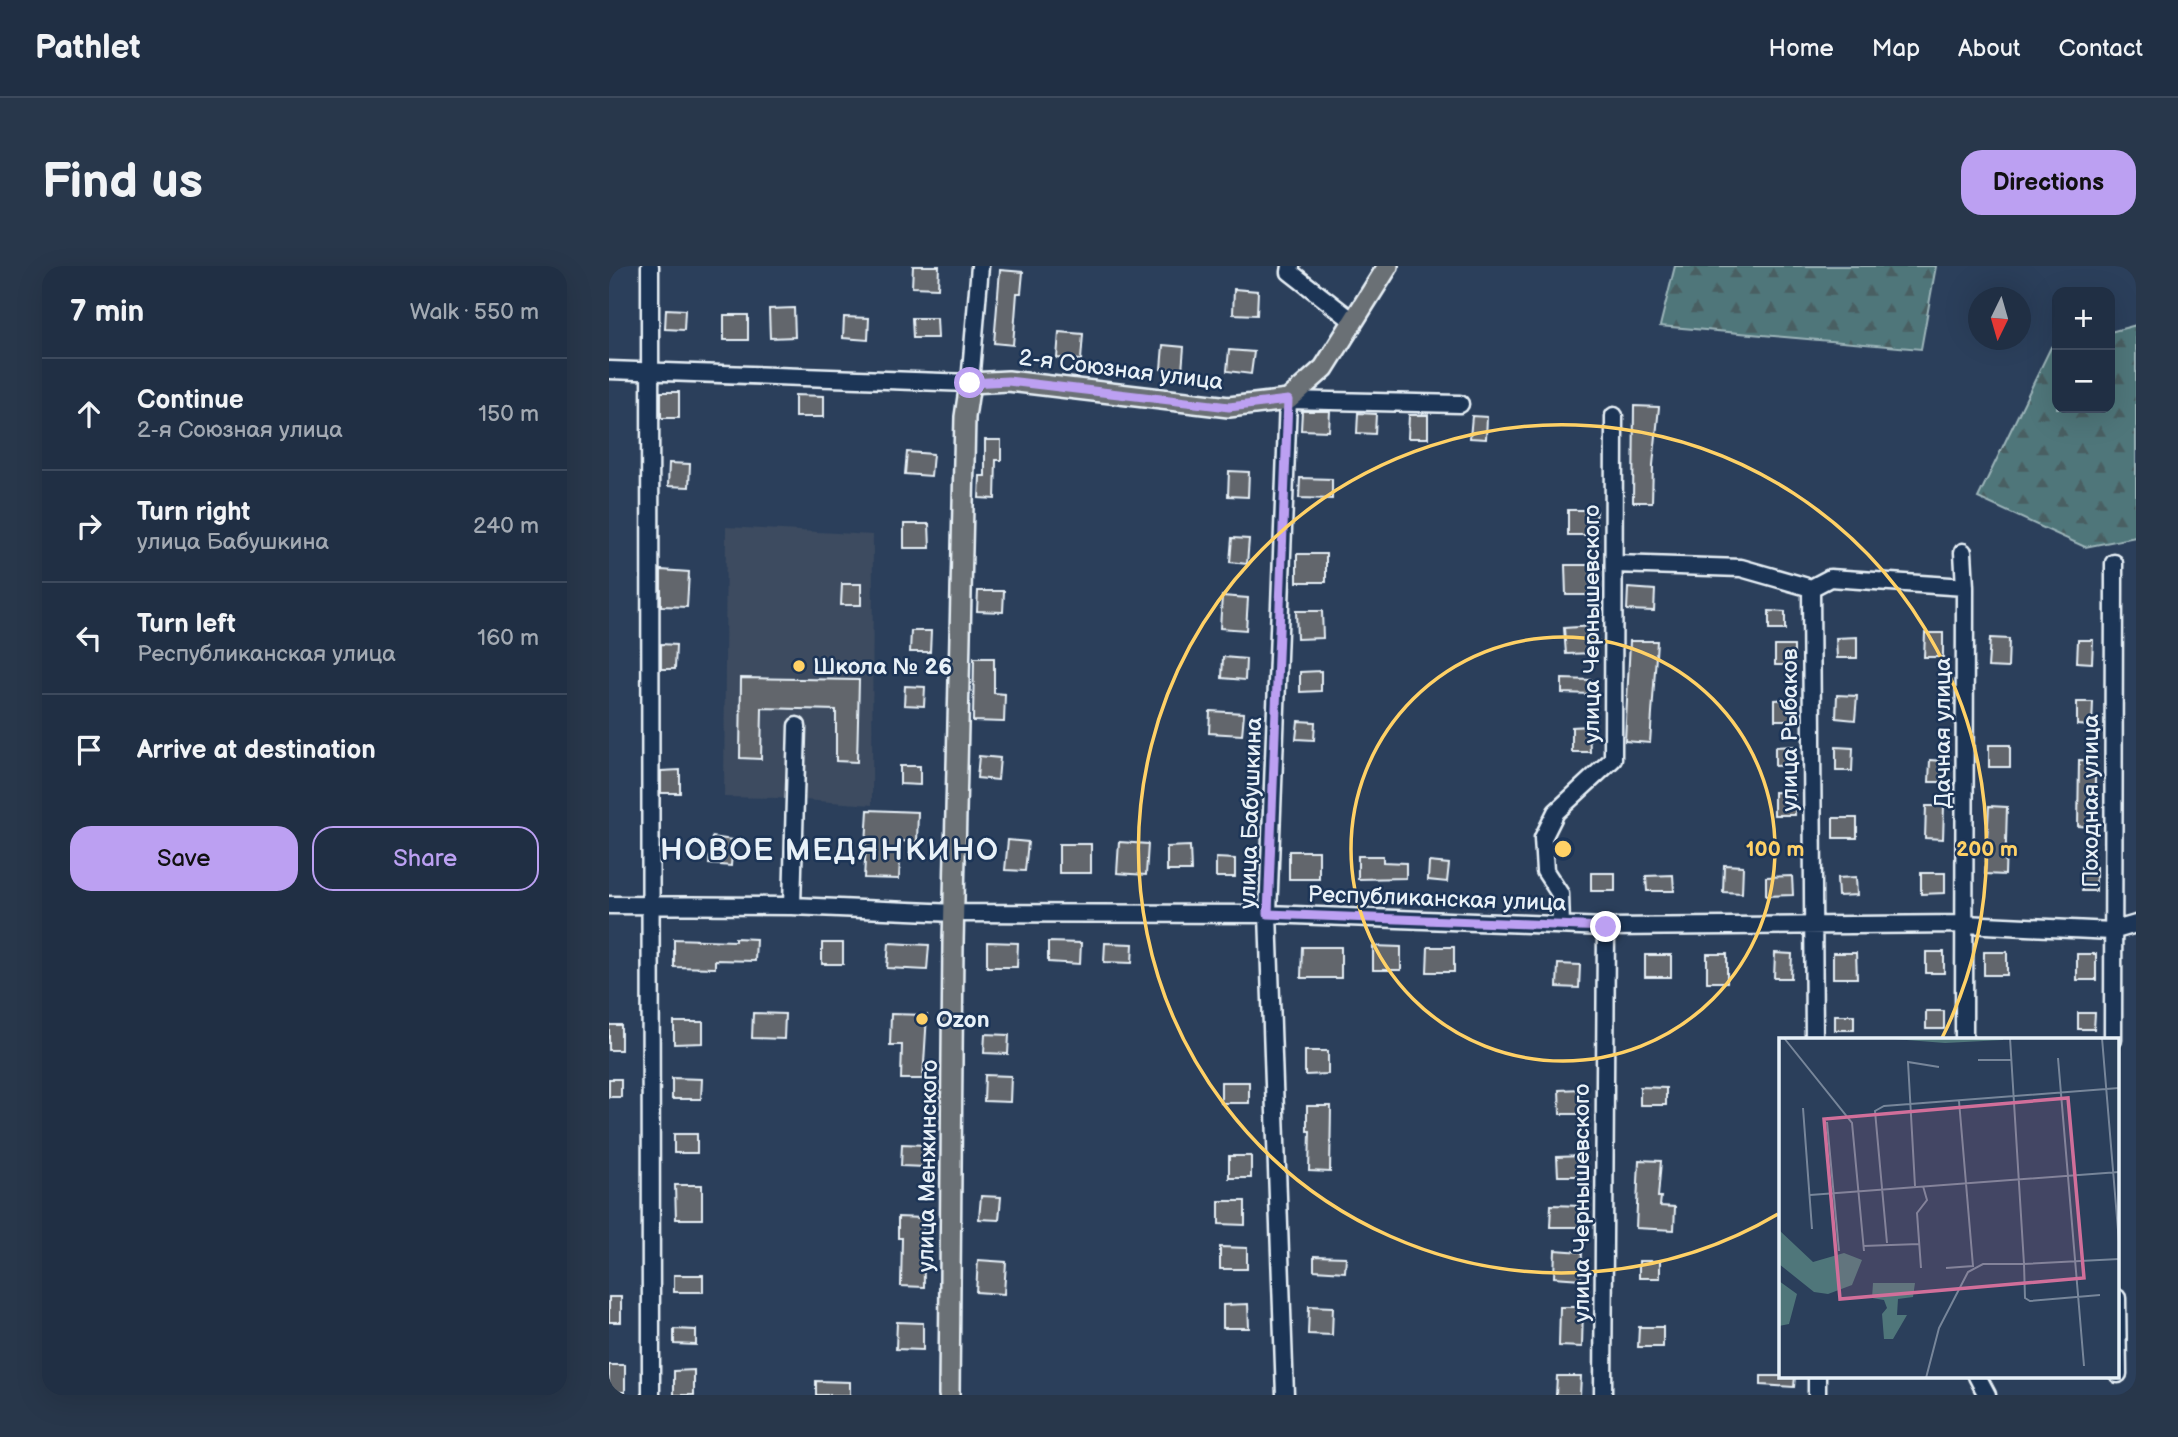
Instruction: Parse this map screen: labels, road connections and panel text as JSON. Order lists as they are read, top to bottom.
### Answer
{
  "streets": {
    "main road": ["2-я Союзная улица", "улица Менжинского"],
    "street": [
      "улица Чернышевского",
      "улица Рыбаков",
      "Дачная улица",
      "Походная улица",
      "улица Бабушкина",
      "Республиканская улица"
    ]
  },
  "crossings": [
    ["2-я Союзная улица", "улица Бабушкина"],
    ["2-я Союзная улица", "улица Менжинского"],
    ["улица Чернышевского", "Республиканская улица"],
    ["улица Рыбаков", "Республиканская улица"],
    ["Дачная улица", "Республиканская улица"],
    ["Походная улица", "Республиканская улица"],
    ["улица Бабушкина", "Республиканская улица"],
    ["Республиканская улица", "улица Менжинского"]
  ],
  "districts": ["НОВОЕ МЕДЯНКИНО"],
  "places": ["Школа № 26", "Ozon"],
  "north": "bottom",
  "page": {
    "header": "Pathlet",
    "nav": [
      "Home",
      "Map",
      "About",
      "Contact"
    ],
    "buttons": [
      "Directions",
      ["Save", "Share"]
    ],
    "title": "Find us",
    "heading": ["7 min", "Walk · 550 m"],
    "map_buttons": ["+", "−"],
    "list": [
      ["Continue", "2-я Союзная улица", "150 m"],
      ["Turn right", "улица Бабушкина", "240 m"],
      ["Turn left", "Республиканская улица", "160 m"],
      "Arrive at destination"
    ]
  },
  "rings": ["100 m", "200 m"]
}
